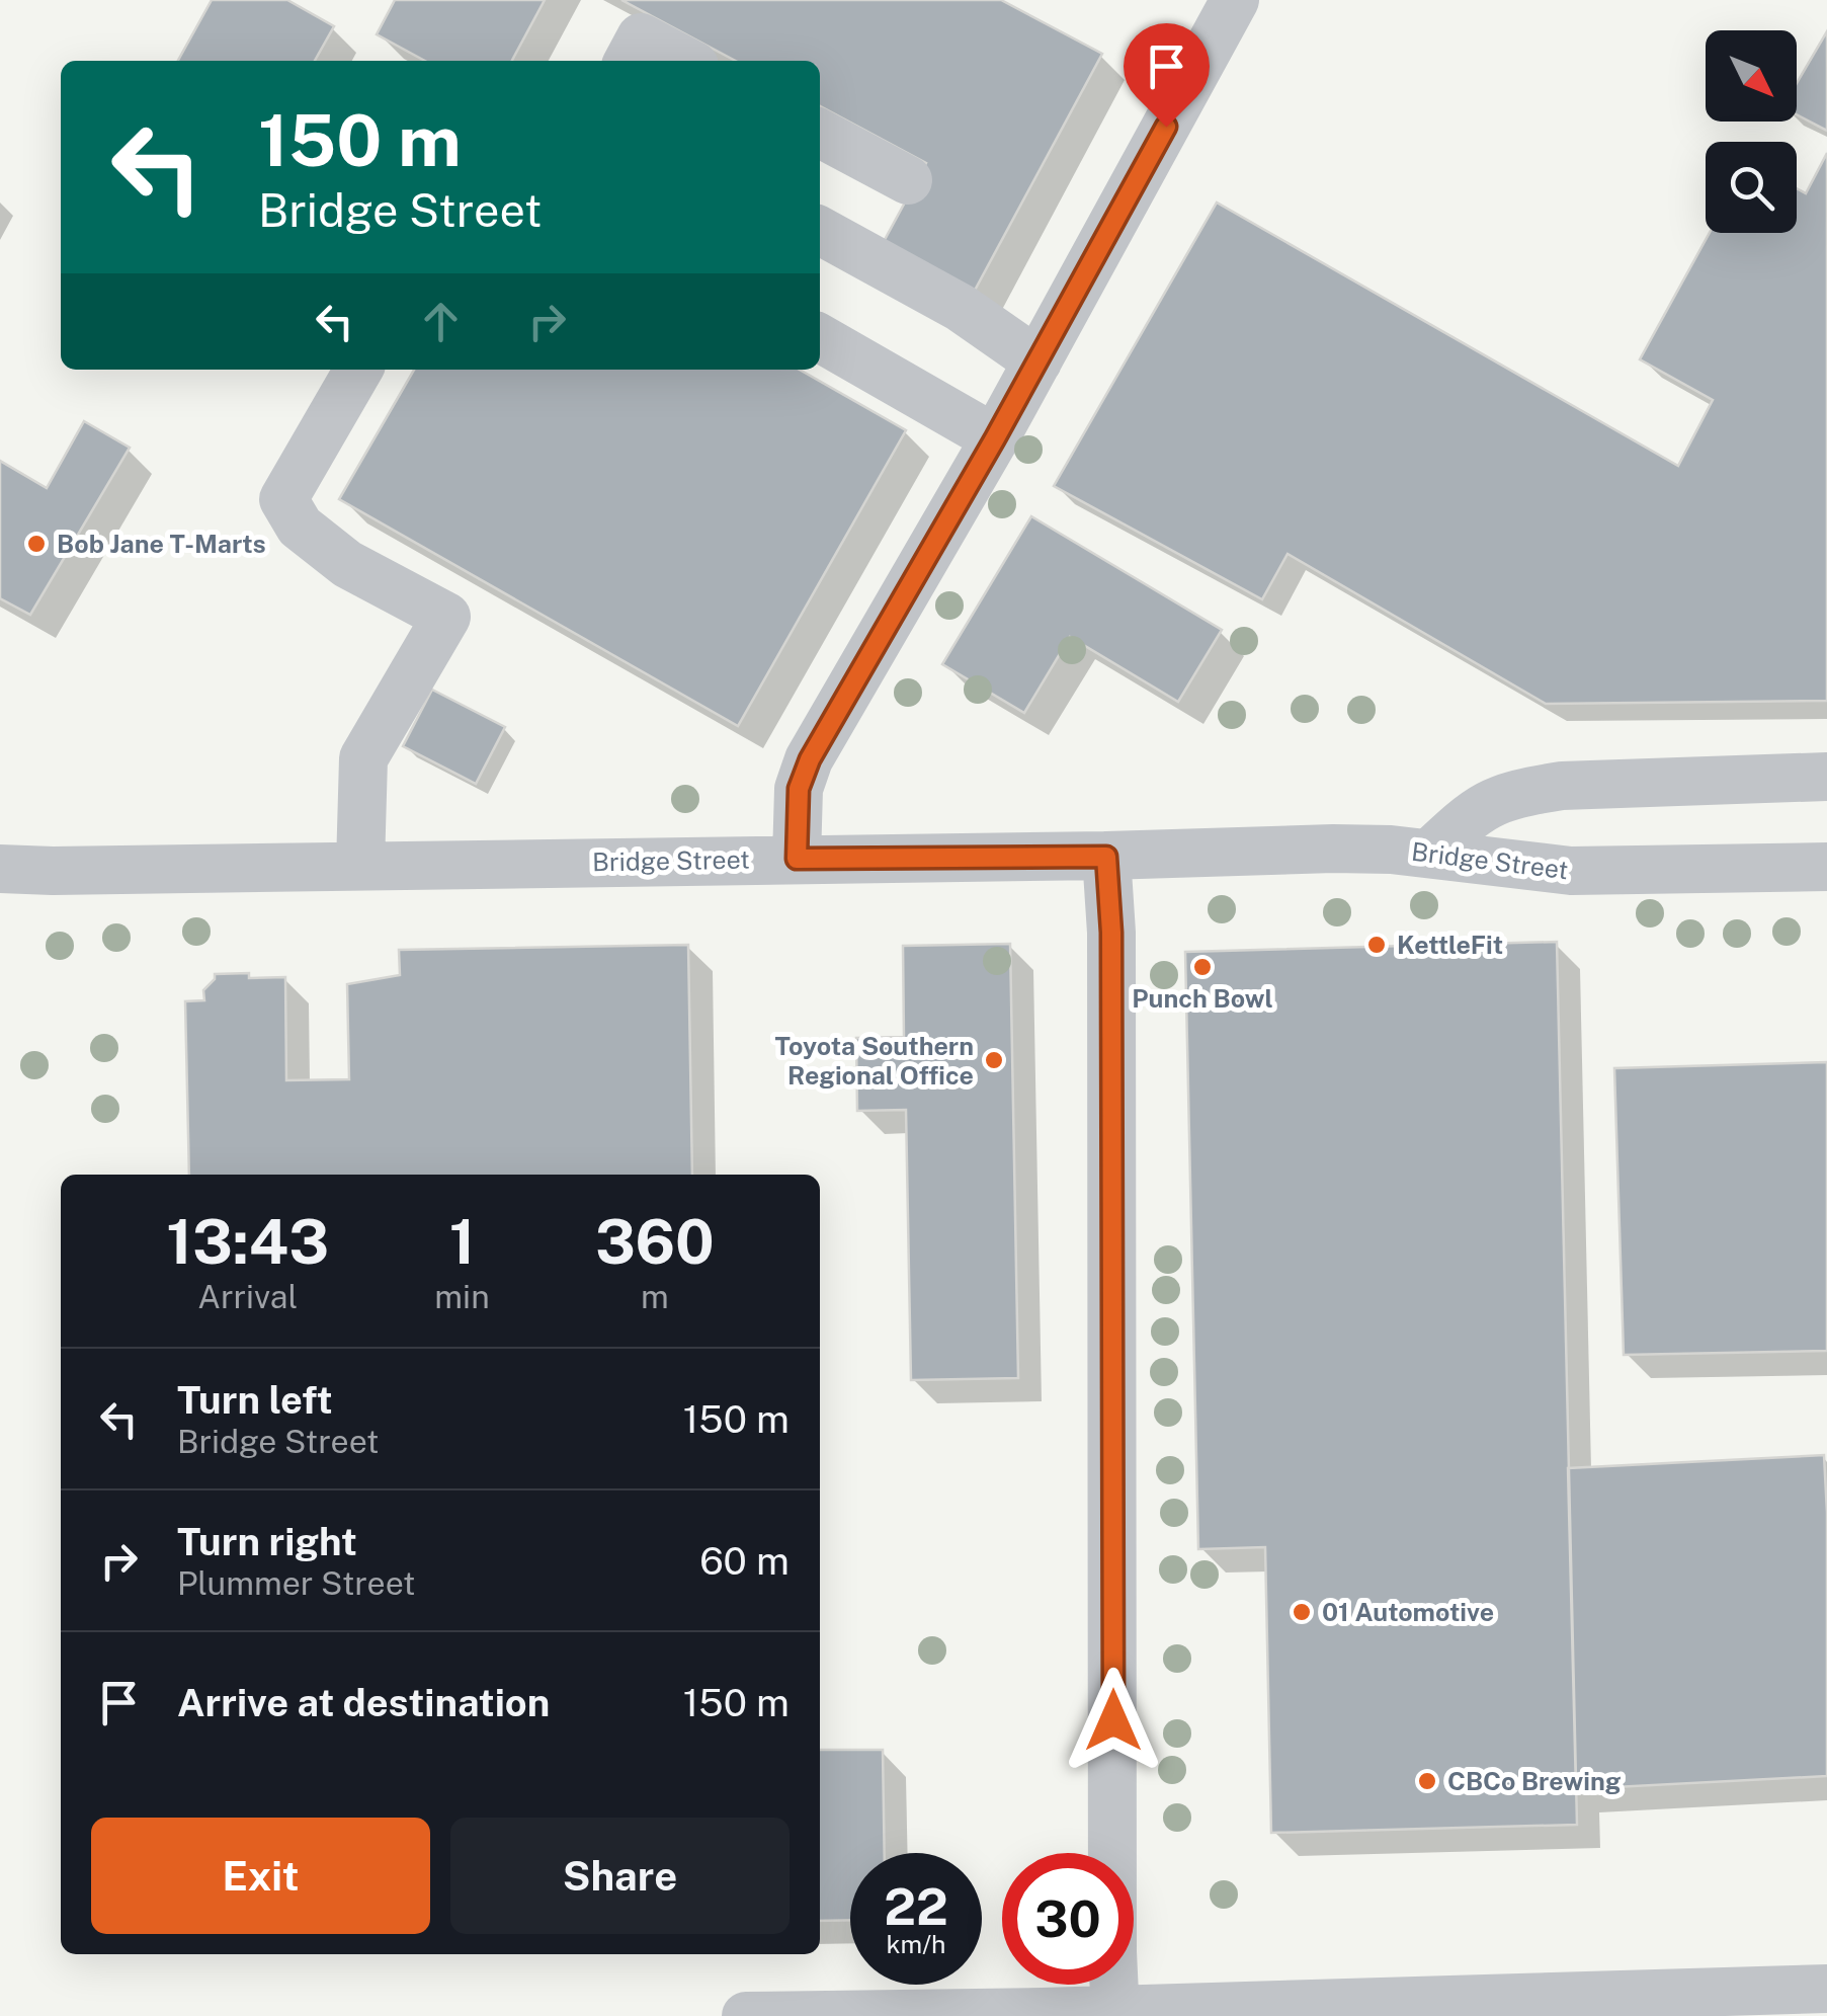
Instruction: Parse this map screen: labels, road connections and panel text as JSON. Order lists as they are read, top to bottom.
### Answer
{
  "streets": {
    "street": ["Bridge Street"]
  },
  "places": [
    "Bob Jane T-Marts",
    "KettleFit",
    "Punch Bowl",
    "Toyota Southern Regional Office",
    "01 Automotive",
    "CBCo Brewing"
  ],
  "north": "bottom right",
  "page": {
    "turn": ["150 m", "Bridge Street"],
    "eta": [
      "13:43",
      "Arrival",
      "1",
      "min",
      "360",
      "m"
    ],
    "list": [
      {
        "name": "Turn left",
        "note": "Bridge Street",
        "value": "150 m"
      },
      {
        "name": "Turn right",
        "note": "Plummer Street",
        "value": "60 m"
      },
      {
        "name": "Arrive at destination",
        "value": "150 m"
      }
    ],
    "buttons": ["Exit", "Share"],
    "speed": "22 km/h",
    "limit": "30"
  }
}
